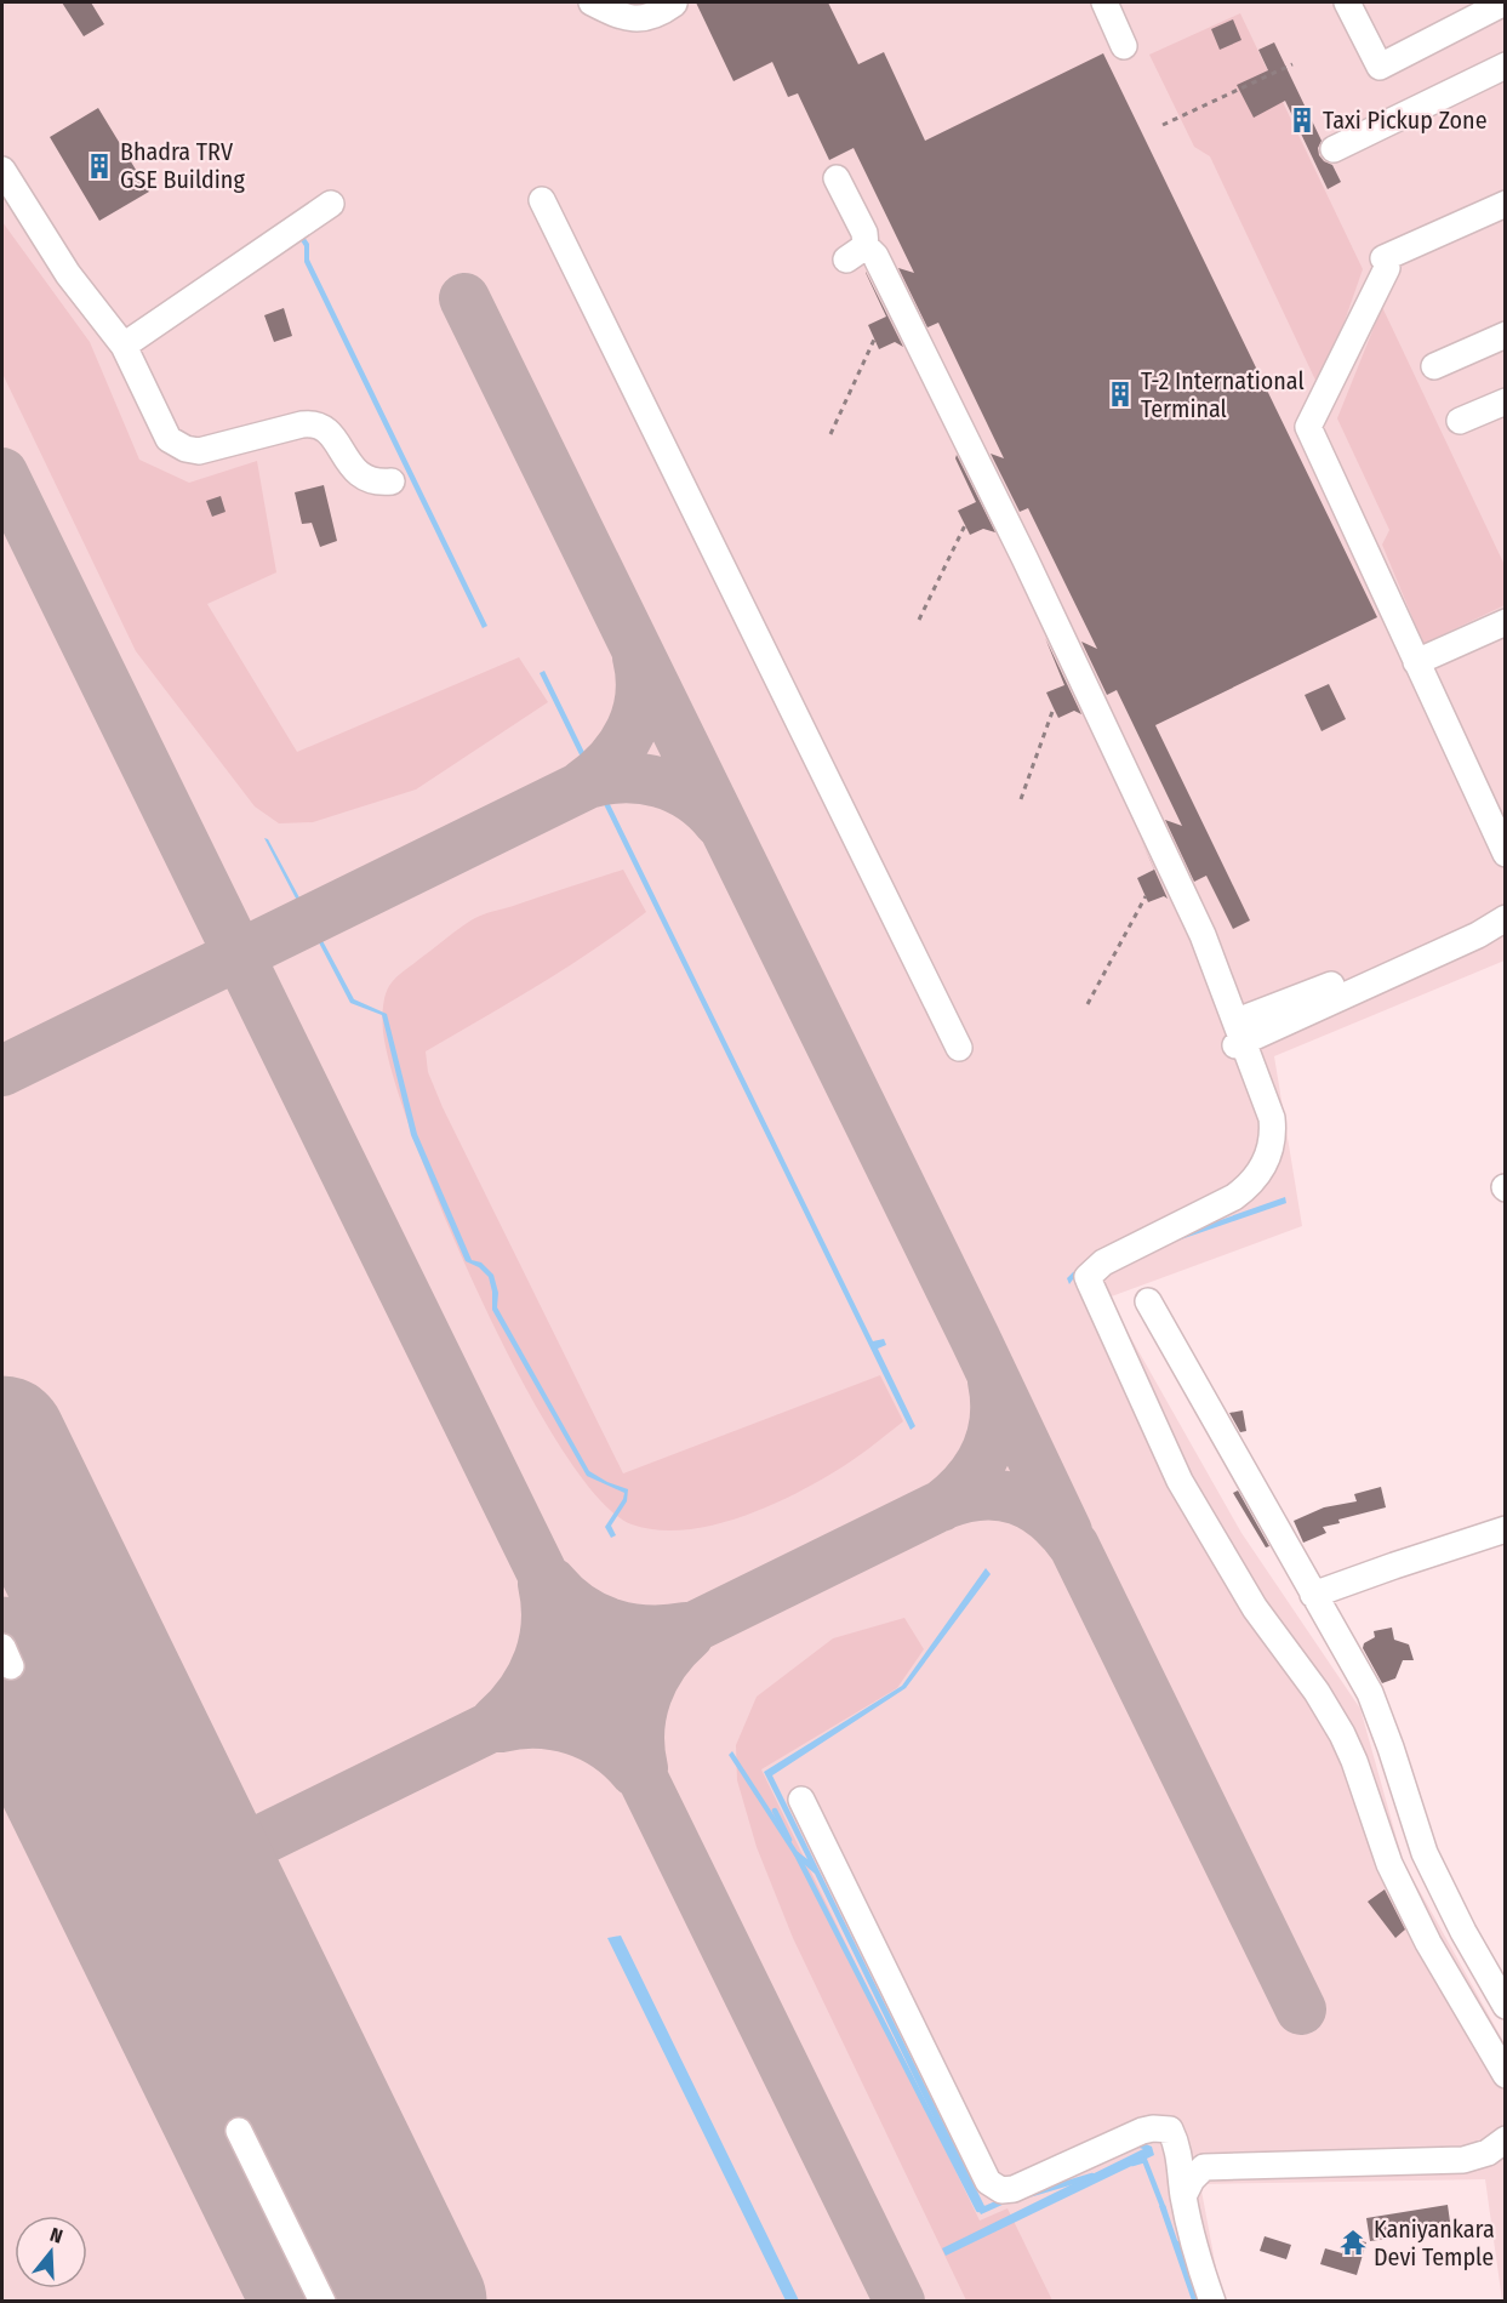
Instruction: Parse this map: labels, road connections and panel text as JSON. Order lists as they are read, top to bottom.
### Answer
{
  "places": {
    "building": ["Taxi Pickup Zone", "Bhadra TRV GSE Building", "T-2 International Terminal"],
    "temple": ["Kaniyankara Devi Temple"]
  },
  "north": "top"
}
